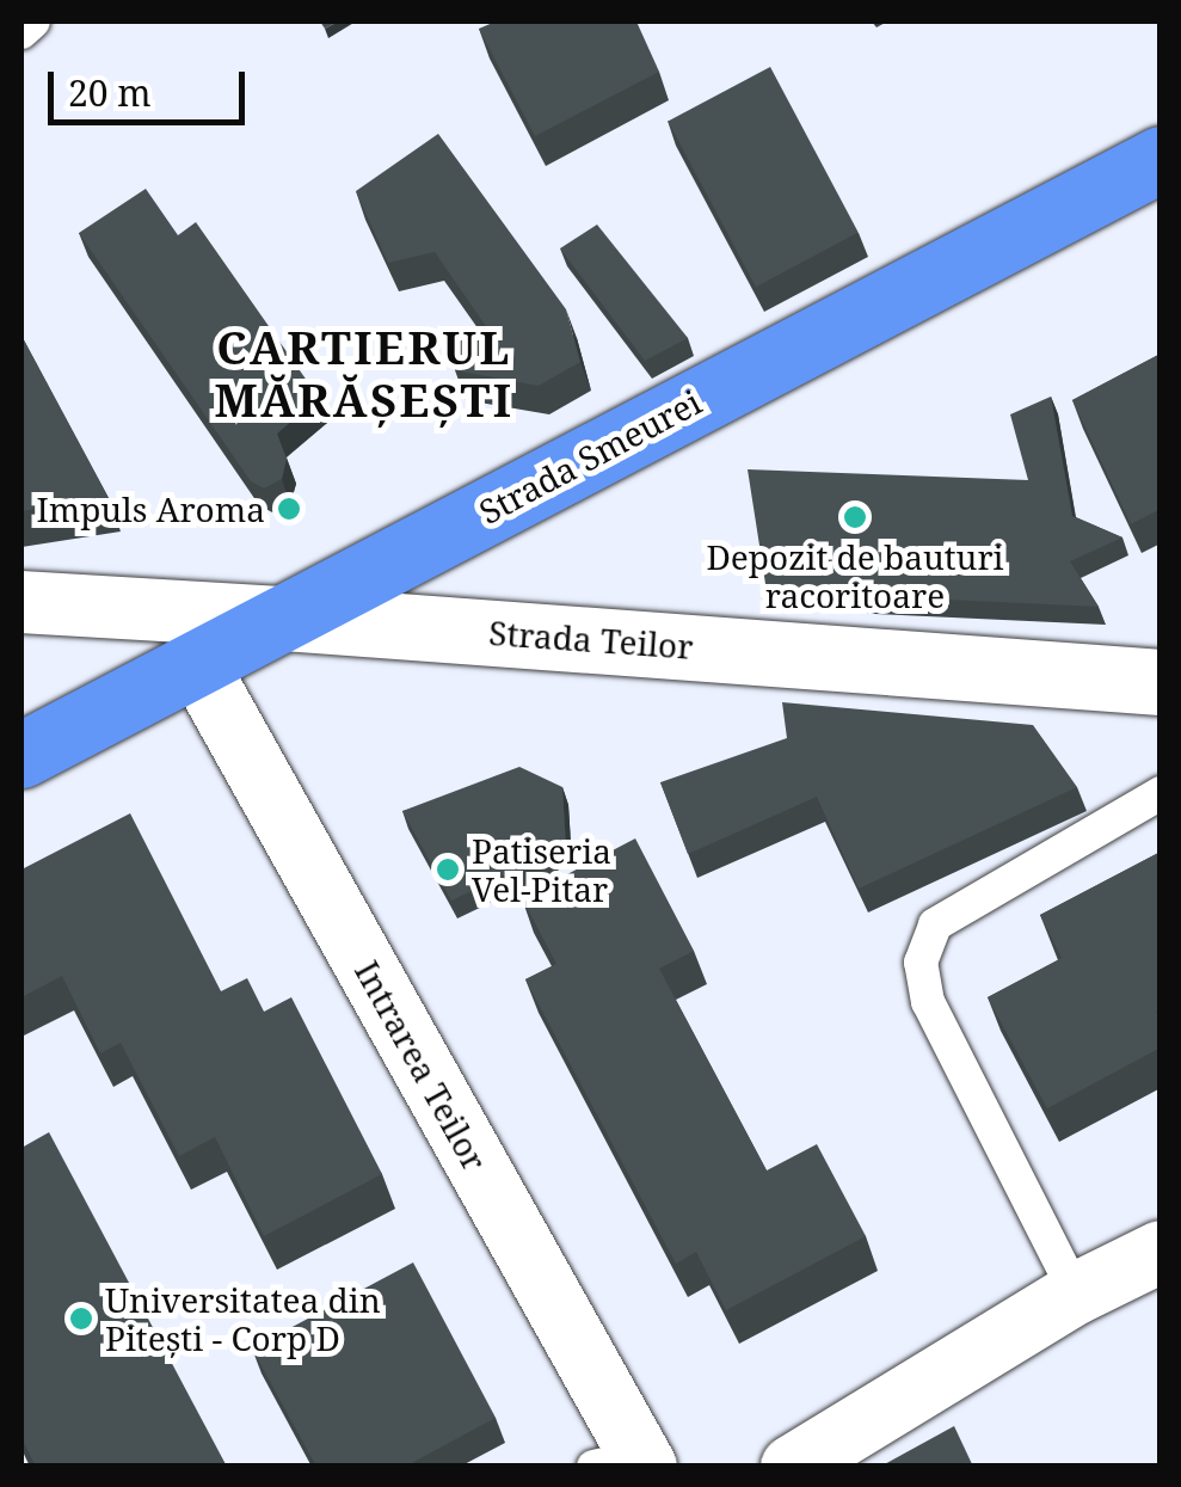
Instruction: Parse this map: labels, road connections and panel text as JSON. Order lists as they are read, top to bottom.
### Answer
{
  "streets": {
    "main road": ["Strada Smeurei"],
    "street": ["Strada Teilor", "Intrarea Teilor"]
  },
  "crossings": [
    ["Strada Smeurei", "Strada Teilor"],
    ["Strada Smeurei", "Intrarea Teilor"]
  ],
  "districts": ["CARTIERUL MĂRĂȘEȘTI"],
  "places": [
    "Impuls Aroma",
    "Depozit de bauturi racoritoare",
    "Patiseria Vel-Pitar",
    "Universitatea din Pitești - Corp D"
  ],
  "scale_bar": "20 m"
}
